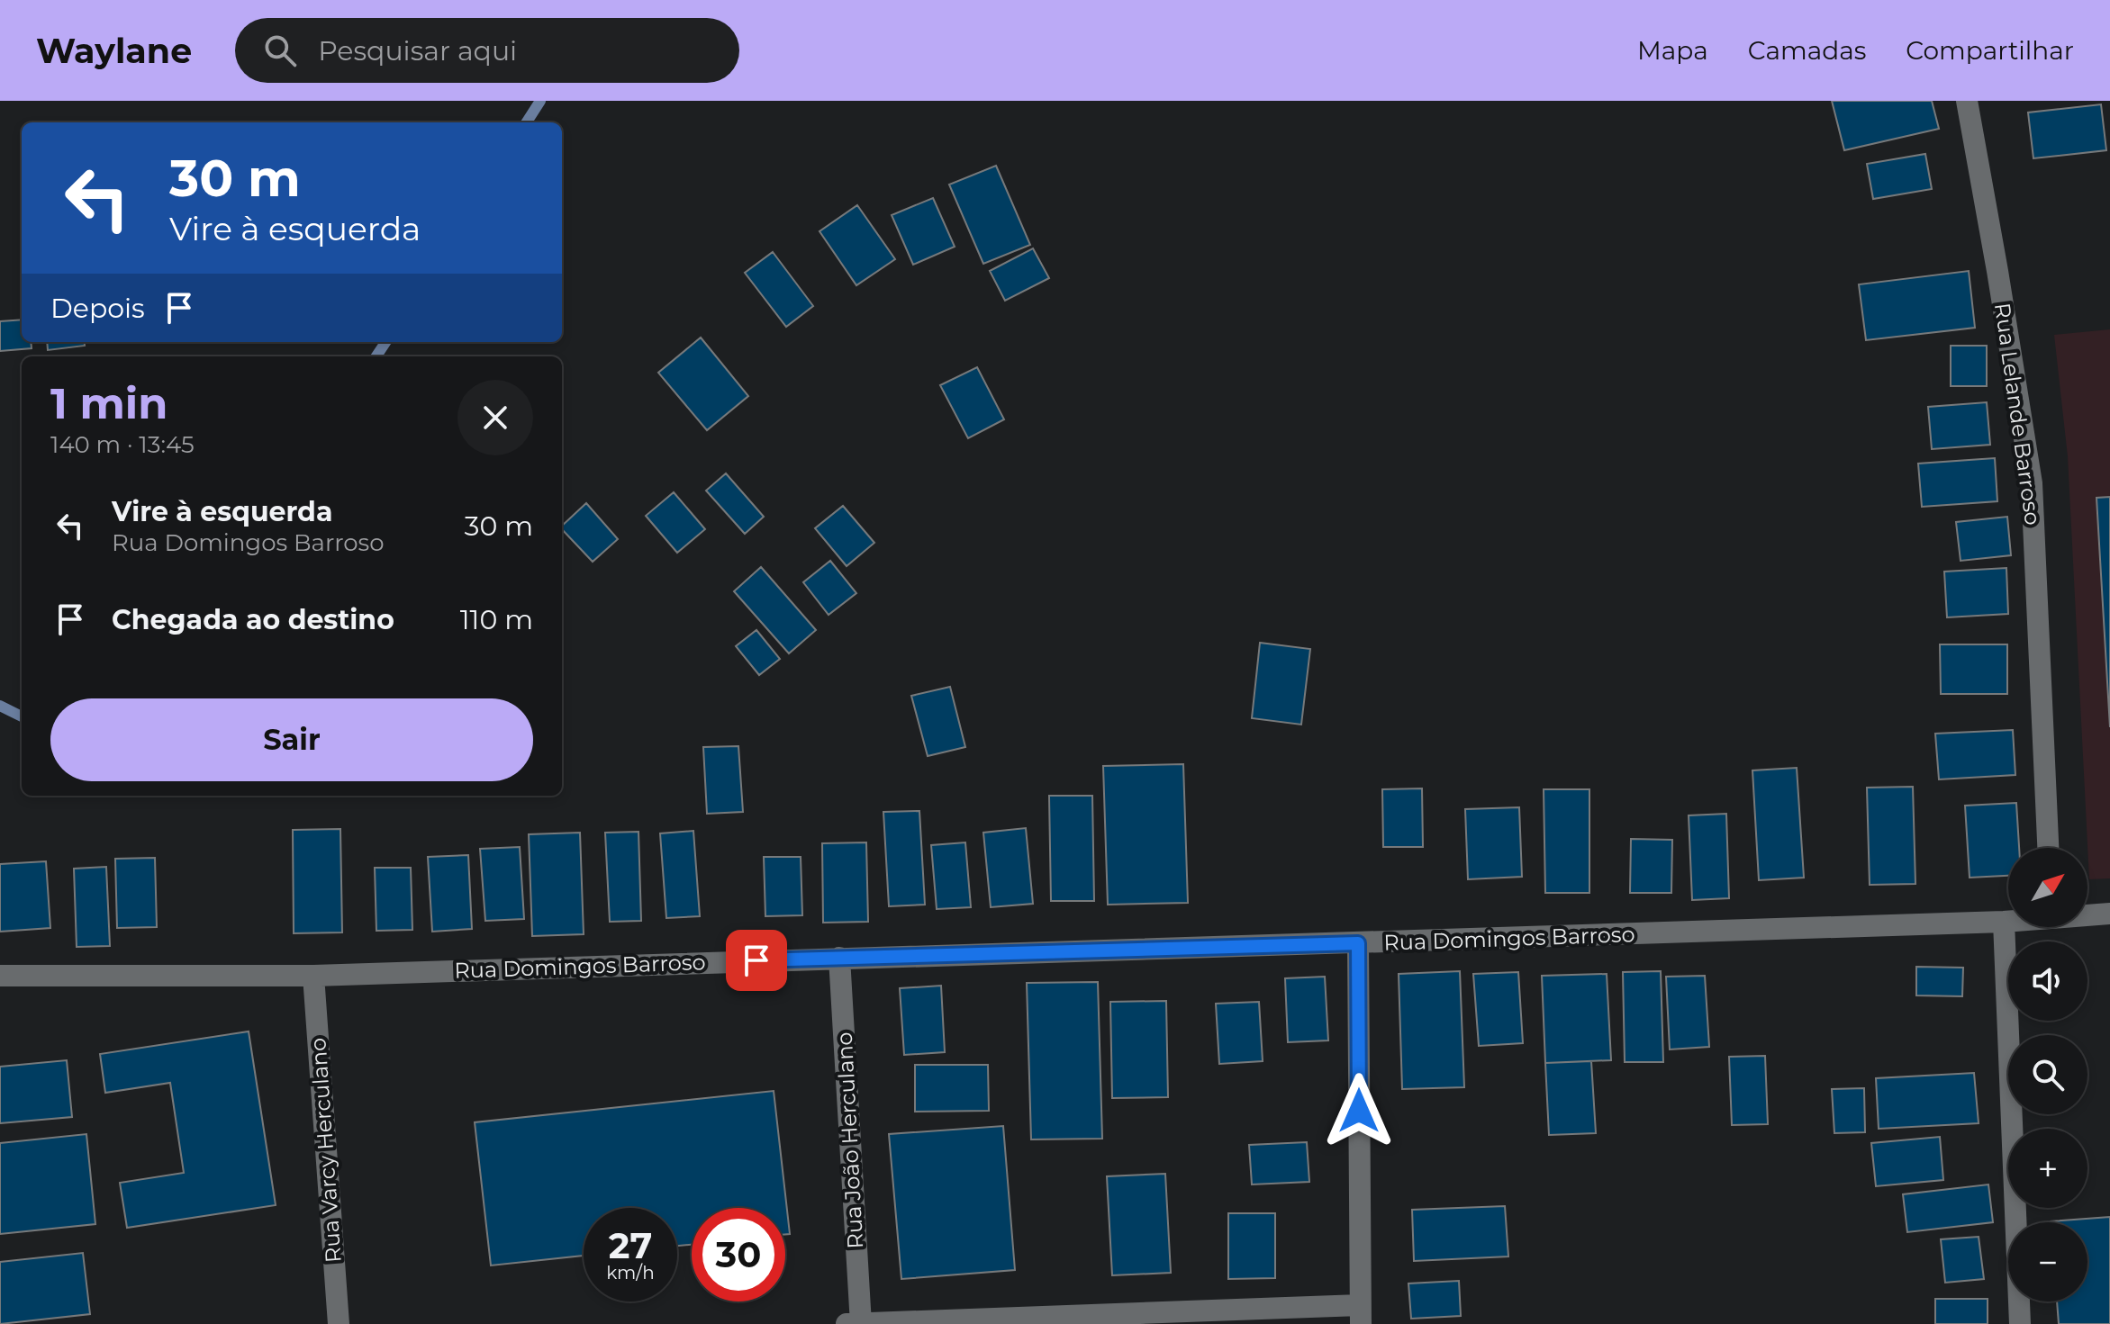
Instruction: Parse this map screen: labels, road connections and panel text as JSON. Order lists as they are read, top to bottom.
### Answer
{
  "streets": {
    "street": [
      "Rua Lelande Barroso",
      "Rua Domingos Barroso",
      "Rua João Herculano",
      "Rua Varcy Herculano"
    ]
  },
  "crossings": [
    ["Rua Domingos Barroso", "Rua João Herculano"],
    ["Rua Domingos Barroso", "Rua Varcy Herculano"]
  ],
  "north": "top right",
  "page": {
    "header": "Waylane",
    "search": "Pesquisar aqui",
    "nav": ["Mapa", "Camadas", "Compartilhar"],
    "turn": ["30 m", "Vire à esquerda"],
    "then": "Depois",
    "heading": ["1 min", "140 m · 13:45"],
    "list": [
      {
        "name": "Vire à esquerda",
        "note": "Rua Domingos Barroso",
        "value": "30 m"
      },
      {
        "name": "Chegada ao destino",
        "value": "110 m"
      }
    ],
    "buttons": "Sair",
    "map_buttons": ["+", "−"],
    "speed": "27 km/h",
    "limit": "30"
  }
}
